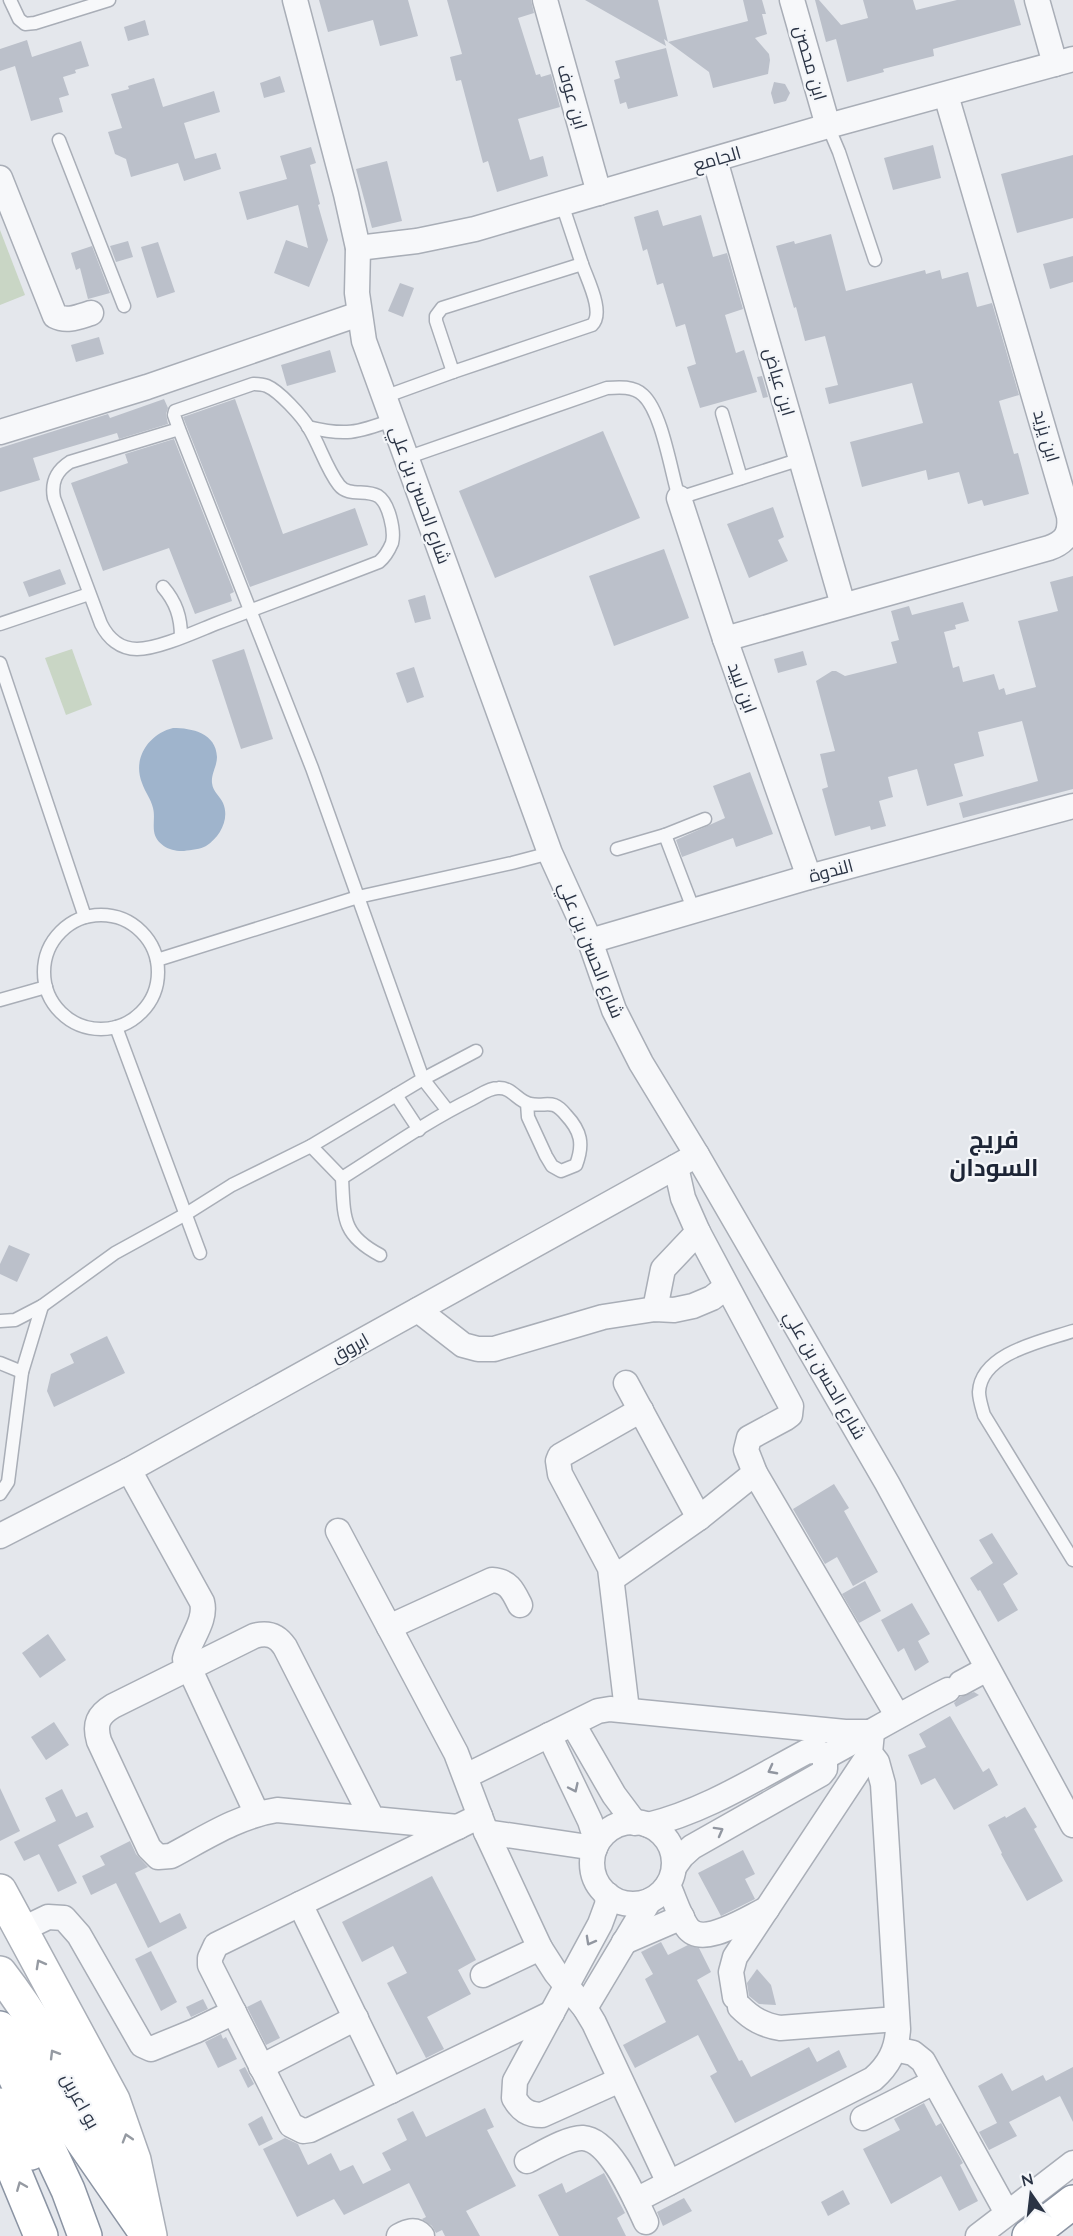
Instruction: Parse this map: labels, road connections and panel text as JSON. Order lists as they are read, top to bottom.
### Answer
{
  "streets": {
    "main road": ["بو اعرين"],
    "street": [
      "ابن محصن",
      "ابن عوف",
      "الجامع",
      "ابن عياض",
      "ابن يزيد",
      "شارع الحسن بن علي",
      "ابن لبيد",
      "الندوة",
      "ابروق"
    ]
  },
  "crossings": [
    ["ابن محصن", "الجامع"],
    ["ابن عوف", "الجامع"],
    ["الجامع", "ابن عياض"],
    ["الجامع", "ابن يزيد"],
    ["الجامع", "شارع الحسن بن علي"],
    ["ابن عياض", "ابن يزيد"],
    ["ابن يزيد", "ابن لبيد"],
    ["شارع الحسن بن علي", "ابن لبيد"],
    ["شارع الحسن بن علي", "الندوة"],
    ["شارع الحسن بن علي", "ابروق"],
    ["ابن لبيد", "الندوة"]
  ],
  "districts": ["فريج السودان"],
  "north": "top"
}
